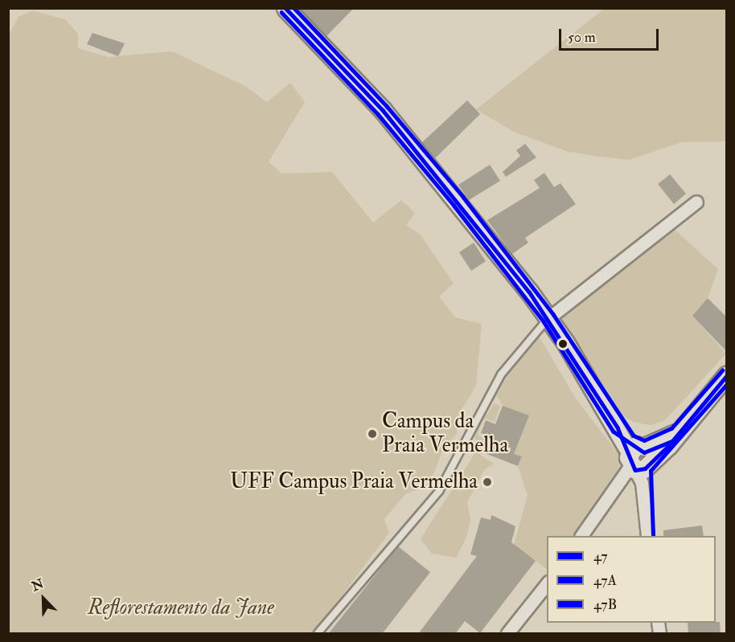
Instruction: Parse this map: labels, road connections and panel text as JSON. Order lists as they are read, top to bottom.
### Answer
{
  "parks": ["Reflorestamento da Jane"],
  "places": ["Campus da Praia Vermelha", "UFF Campus Praia Vermelha"],
  "lines": ["transit line 47", "transit line 47B", "transit line 47A"],
  "legend": ["47", "47A", "47B"],
  "scale_bar": "50 m",
  "north": "top left"
}
